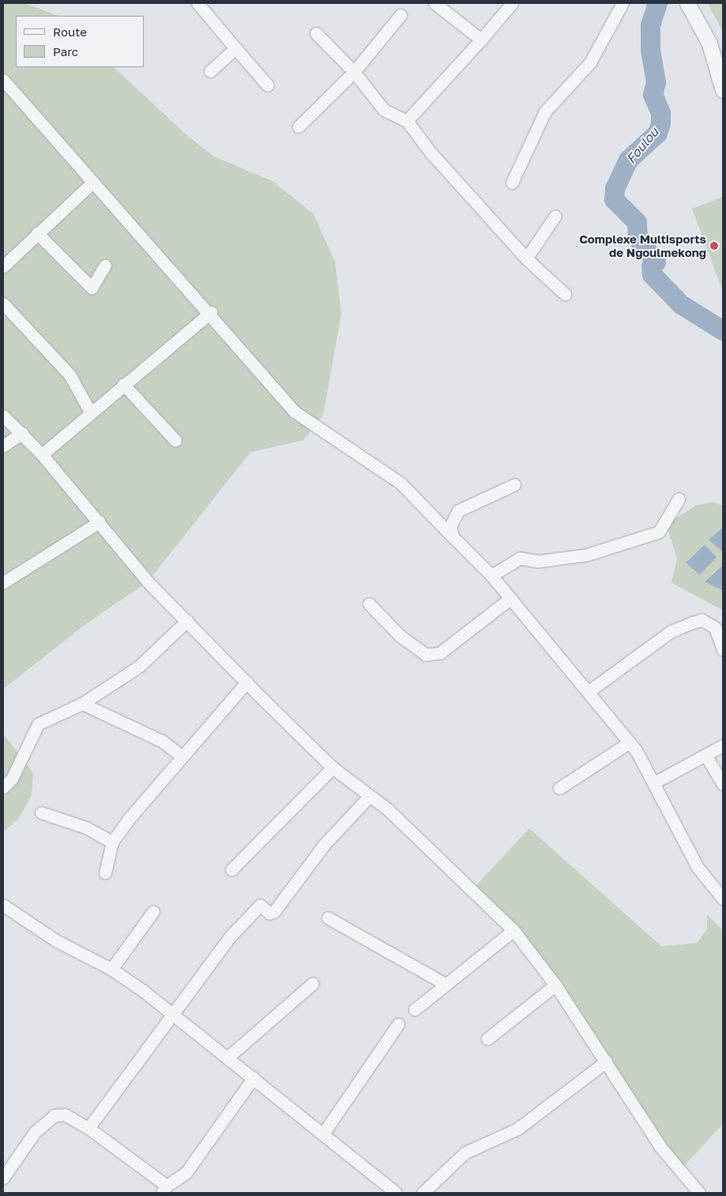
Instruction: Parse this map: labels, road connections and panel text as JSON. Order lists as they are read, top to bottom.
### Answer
{
  "water": ["Foulou"],
  "places": ["Complexe Multisports de Ngoulmekong"],
  "legend": ["Route", "Parc"]
}
